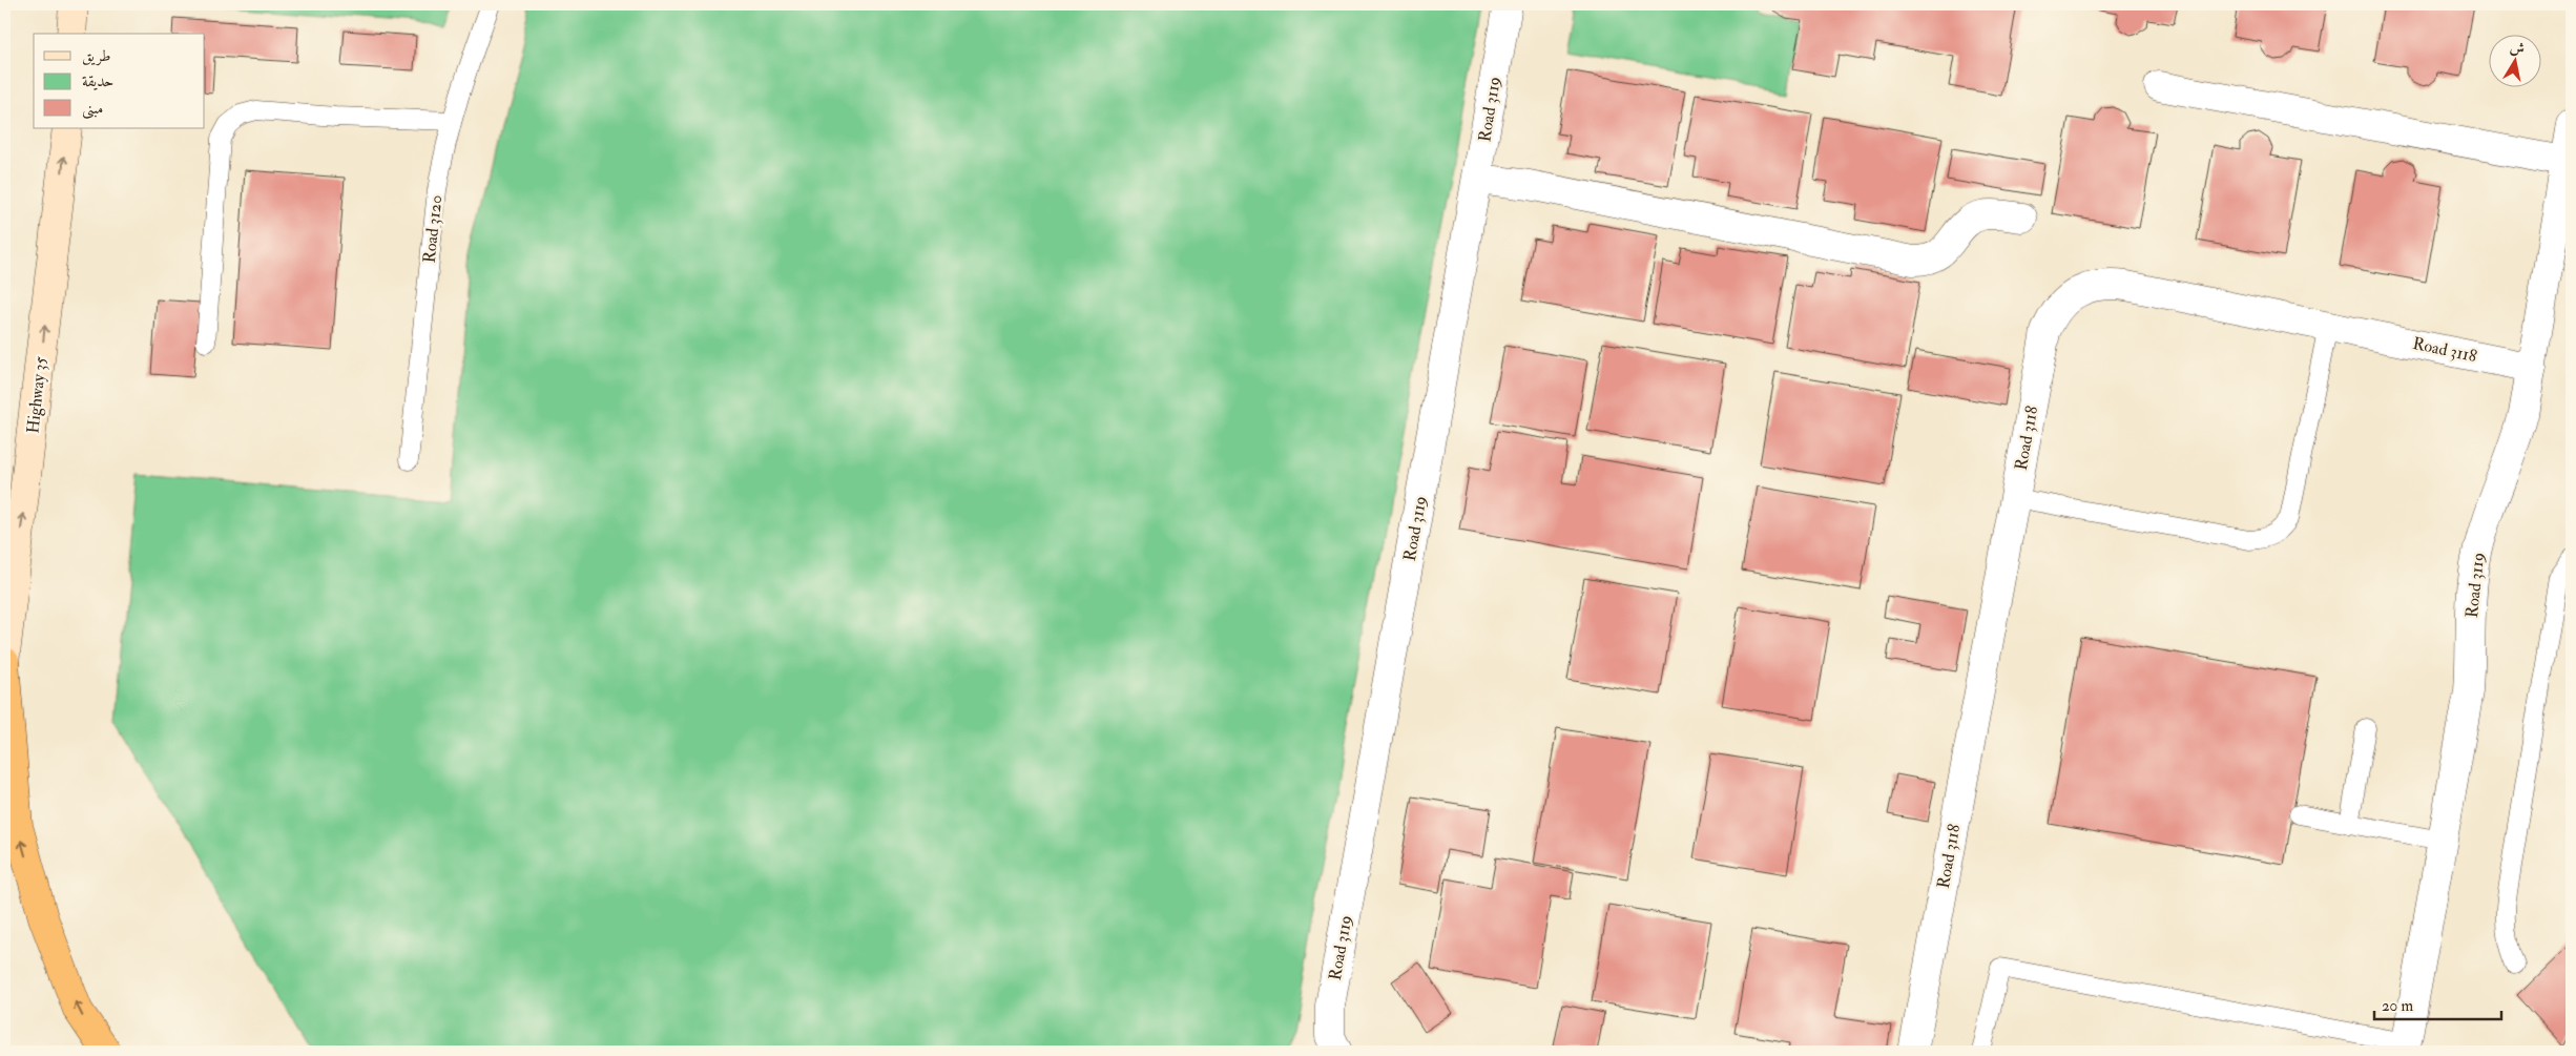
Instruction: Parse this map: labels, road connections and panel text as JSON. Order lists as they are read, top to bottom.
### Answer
{
  "streets": {
    "main road": ["Highway 35"],
    "street": ["Road 3119", "Road 3118"],
    "lane": ["Road 3120"]
  },
  "crossings": [
    ["Road 3119", "Road 3118"]
  ],
  "one_way": ["Highway 35"],
  "legend": ["طريق", "حديقة", "مبنى"],
  "scale_bar": "20 m",
  "north": "top"
}
